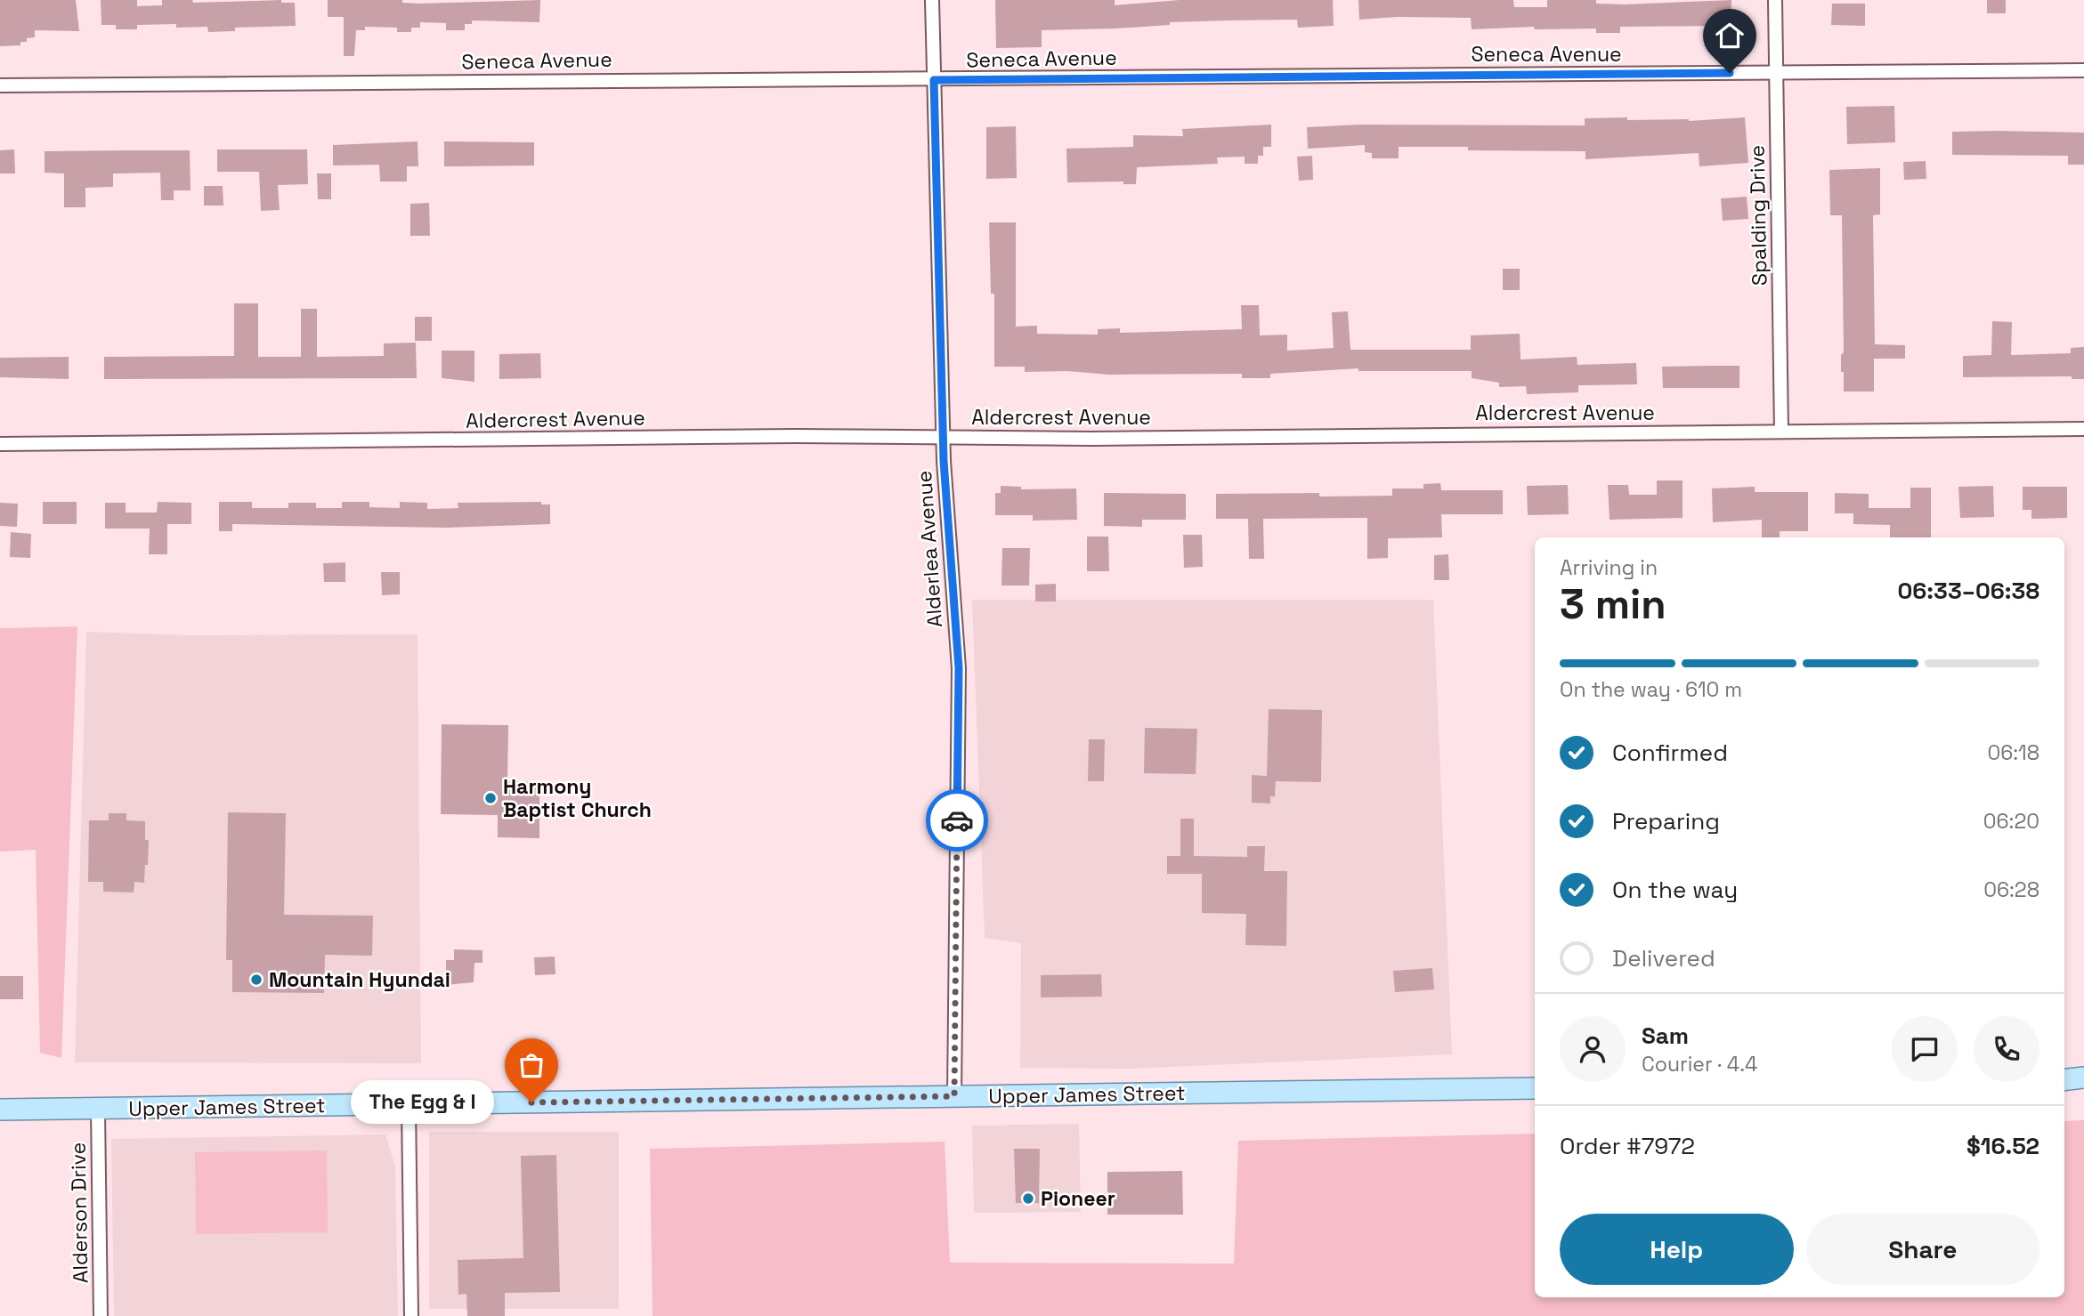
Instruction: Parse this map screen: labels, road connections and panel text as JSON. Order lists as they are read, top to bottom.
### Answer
{
  "streets": {
    "main road": ["Upper James Street"],
    "street": [
      "Seneca Avenue",
      "Spalding Drive",
      "Aldercrest Avenue",
      "Alderlea Avenue",
      "Alderson Drive"
    ]
  },
  "crossings": [
    ["Seneca Avenue", "Spalding Drive"],
    ["Seneca Avenue", "Alderlea Avenue"],
    ["Spalding Drive", "Aldercrest Avenue"],
    ["Aldercrest Avenue", "Alderlea Avenue"],
    ["Alderlea Avenue", "Upper James Street"],
    ["Upper James Street", "Alderson Drive"]
  ],
  "places": [
    "Harmony Baptist Church",
    "Mountain Hyundai",
    "The Egg & I",
    "Pioneer"
  ],
  "page": {
    "heading": ["3 min", "Arriving in", "06:33–06:38"],
    "panel": [
      "Sam",
      "Courier · 4.4",
      "Order #7972",
      "$16.52"
    ],
    "bar": "On the way · 610 m",
    "list": [
      ["Confirmed", "06:18"],
      ["Preparing", "06:20"],
      ["On the way", "06:28"],
      "Delivered"
    ],
    "bubble": "The Egg & I",
    "buttons": ["Help", "Share"]
  }
}
